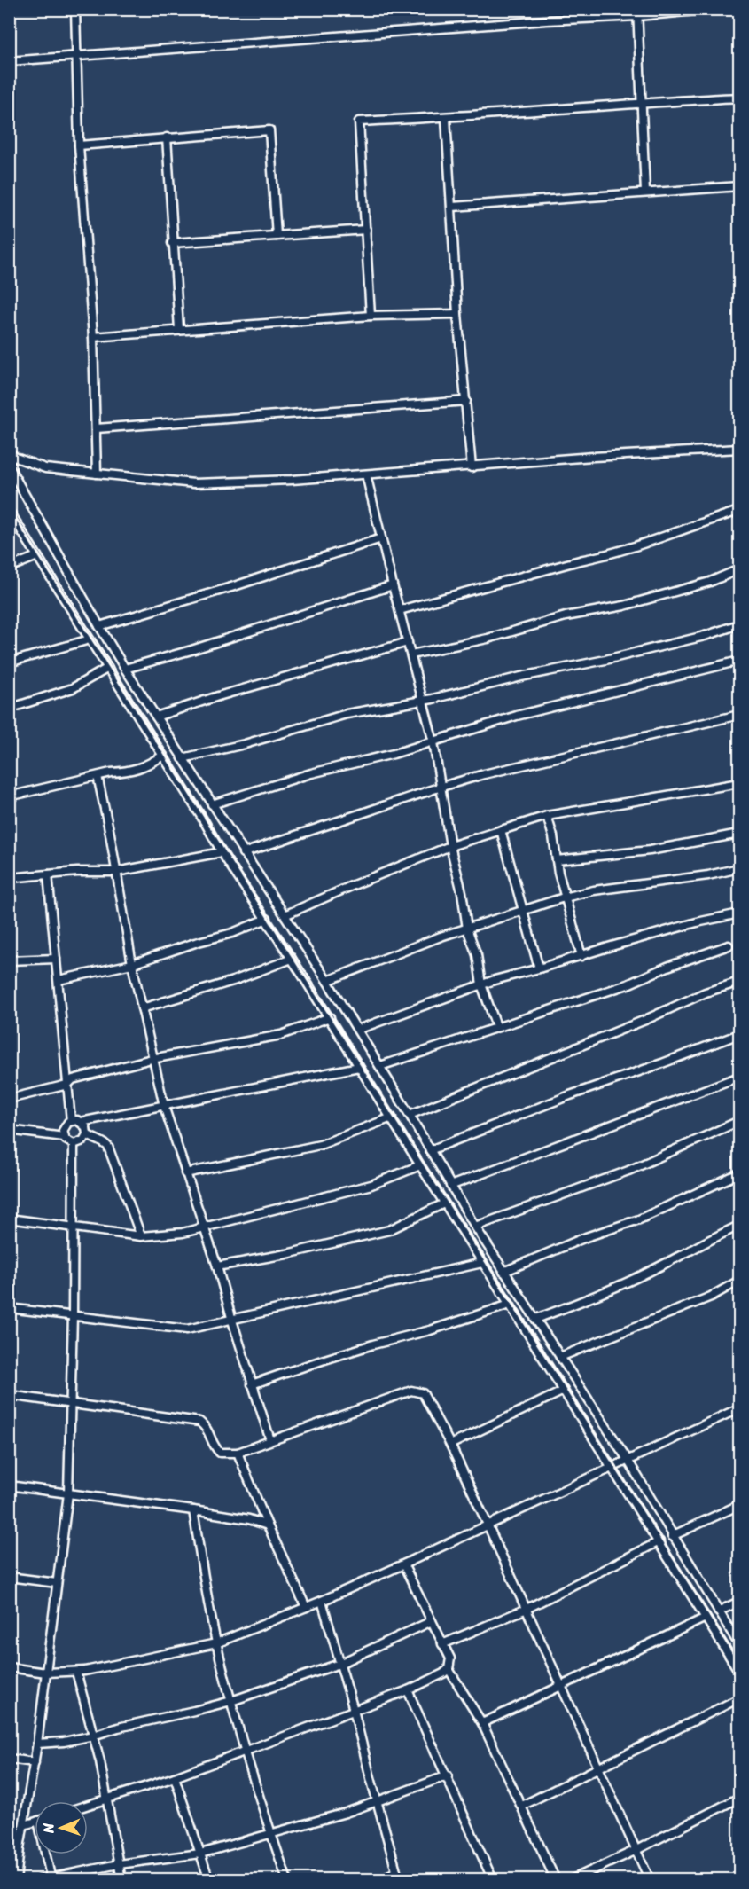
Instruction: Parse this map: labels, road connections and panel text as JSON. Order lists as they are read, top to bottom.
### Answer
{
  "north": "left"
}
